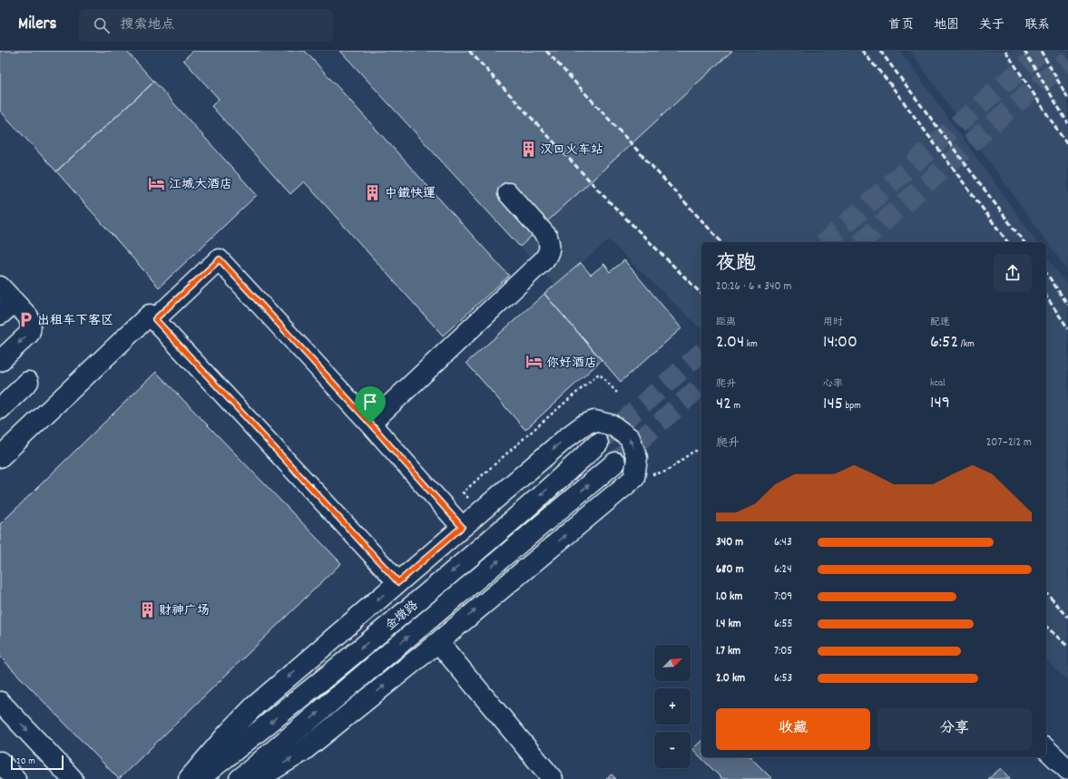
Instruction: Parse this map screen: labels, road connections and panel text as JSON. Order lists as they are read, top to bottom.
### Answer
{
  "streets": {
    "street": ["金墩路"]
  },
  "places": {
    "building": ["汉口火车站", "中鐵快運", "财神广场"],
    "hotel": ["江城大酒店", "你好酒店"],
    "parking": ["出租车下客区"]
  },
  "scale_bar": "20 m",
  "north": "top right",
  "page": {
    "header": "Milers",
    "search": "搜索地点",
    "nav": [
      "首页",
      "地图",
      "关于",
      "联系"
    ],
    "heading": ["夜跑", "20:26 · 6 × 340 m"],
    "stats": [
      ["距离", "2.04 km"],
      ["用时", "14:00"],
      ["配速", "6:52 /km"],
      ["爬升", "42 m"],
      ["心率", "145 bpm"],
      ["kcal", "149"]
    ],
    "chart": ["爬升", "207–212 m"],
    "list": [
      {
        "name": "340 m",
        "note": "6:43"
      },
      {
        "name": "680 m",
        "note": "6:24"
      },
      {
        "name": "1.0 km",
        "note": "7:09"
      },
      {
        "name": "1.4 km",
        "note": "6:55"
      },
      {
        "name": "1.7 km",
        "note": "7:05"
      },
      {
        "name": "2.0 km",
        "note": "6:53"
      }
    ],
    "map_buttons": ["+", "−"],
    "buttons": ["收藏", "分享"],
    "scale": "20 m"
  }
}
